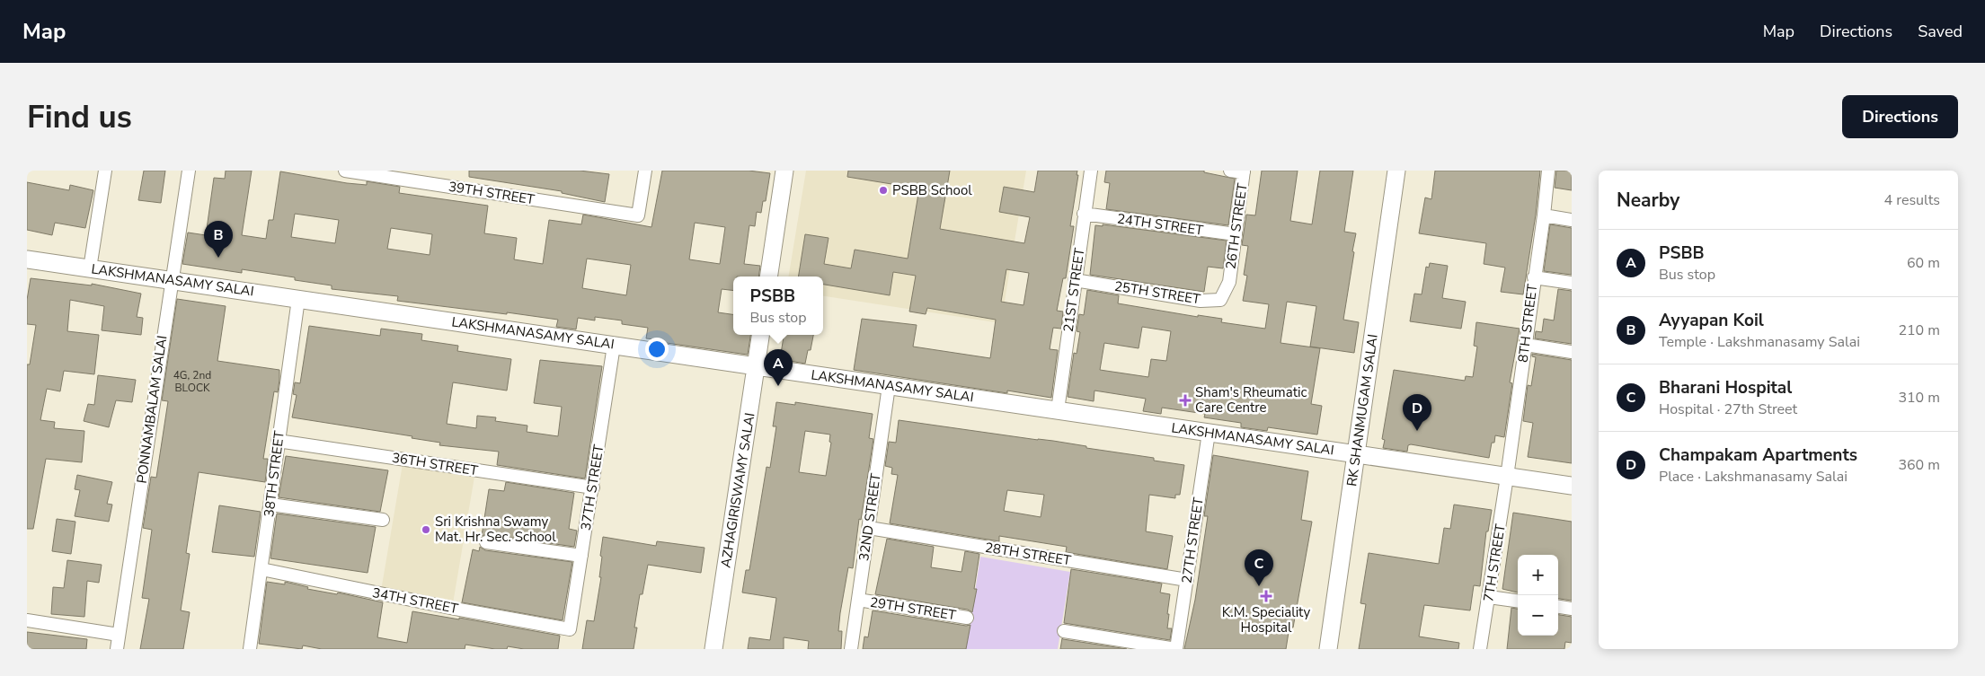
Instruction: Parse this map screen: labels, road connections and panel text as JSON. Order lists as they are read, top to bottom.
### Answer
{
  "streets": {
    "street": [
      "39TH STREET",
      "24TH STREET",
      "26TH STREET",
      "LAKSHMANASAMY SALAI",
      "21ST STREET",
      "25TH STREET",
      "8TH STREET",
      "PONNAMBALAM SALAI",
      "RK SHANMUGAM SALAI",
      "36TH STREET",
      "38TH STREET",
      "37TH STREET",
      "AZHAGIRISWAMY SALAI",
      "32ND STREET",
      "27TH STREET",
      "28TH STREET",
      "7TH STREET",
      "34TH STREET",
      "29TH STREET"
    ]
  },
  "crossings": [
    ["24TH STREET", "26TH STREET"],
    ["24TH STREET", "21ST STREET"],
    ["26TH STREET", "25TH STREET"],
    ["LAKSHMANASAMY SALAI", "21ST STREET"],
    ["LAKSHMANASAMY SALAI", "8TH STREET"],
    ["LAKSHMANASAMY SALAI", "PONNAMBALAM SALAI"],
    ["LAKSHMANASAMY SALAI", "RK SHANMUGAM SALAI"],
    ["LAKSHMANASAMY SALAI", "38TH STREET"],
    ["LAKSHMANASAMY SALAI", "37TH STREET"],
    ["LAKSHMANASAMY SALAI", "AZHAGIRISWAMY SALAI"],
    ["LAKSHMANASAMY SALAI", "32ND STREET"],
    ["LAKSHMANASAMY SALAI", "27TH STREET"],
    ["LAKSHMANASAMY SALAI", "7TH STREET"],
    ["21ST STREET", "25TH STREET"],
    ["8TH STREET", "7TH STREET"],
    ["36TH STREET", "38TH STREET"],
    ["36TH STREET", "37TH STREET"],
    ["38TH STREET", "34TH STREET"],
    ["37TH STREET", "34TH STREET"],
    ["32ND STREET", "28TH STREET"],
    ["32ND STREET", "29TH STREET"],
    ["27TH STREET", "28TH STREET"]
  ],
  "places": {
    "other": ["PSBB School", "Sri Krishna Swamy Mat. Hr. Sec. School"],
    "health": ["Sham's Rheumatic Care Centre", "K.M. Speciality Hospital"]
  },
  "house_numbers": ["4G, 2nd BLOCK"],
  "page": {
    "header": "Map",
    "nav": ["Map", "Directions", "Saved"],
    "buttons": "Directions",
    "title": "Find us",
    "heading": ["Nearby", "4 results"],
    "pins": [
      "B",
      "A",
      "D",
      "C"
    ],
    "list": [
      {
        "mark": "A",
        "name": "PSBB",
        "note": "Bus stop",
        "value": "60 m"
      },
      {
        "mark": "B",
        "name": "Ayyapan Koil",
        "note": "Temple · Lakshmanasamy Salai",
        "value": "210 m"
      },
      {
        "mark": "C",
        "name": "Bharani Hospital",
        "note": "Hospital · 27th Street",
        "value": "310 m"
      },
      {
        "mark": "D",
        "name": "Champakam Apartments",
        "note": "Place · Lakshmanasamy Salai",
        "value": "360 m"
      }
    ],
    "popup": ["PSBB", "Bus stop"],
    "map_buttons": ["+", "−"]
  }
}
